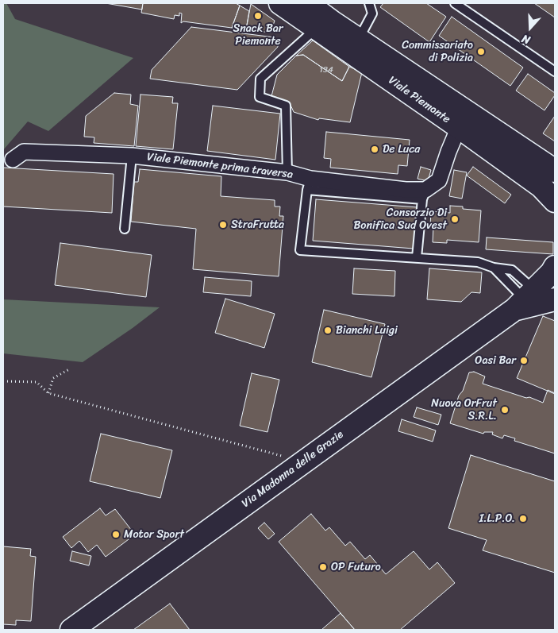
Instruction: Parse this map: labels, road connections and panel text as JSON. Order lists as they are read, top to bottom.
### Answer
{
  "streets": {
    "street": ["Viale Piemonte", "Viale Piemonte prima traversa", "Via Madonna delle Grazie"]
  },
  "places": [
    "Snack Bar Piemonte",
    "Commissariato di Polizia",
    "De Luca",
    "Consorzio Di Bonifica Sud Ovest",
    "StraFrutta",
    "Bianchi Luigi",
    "Oasi Bar",
    "Nuova OrFrut S.R.L.",
    "I.L.P.O.",
    "Motor Sport",
    "OP Futuro"
  ],
  "house_numbers": ["134"],
  "north": "bottom"
}
